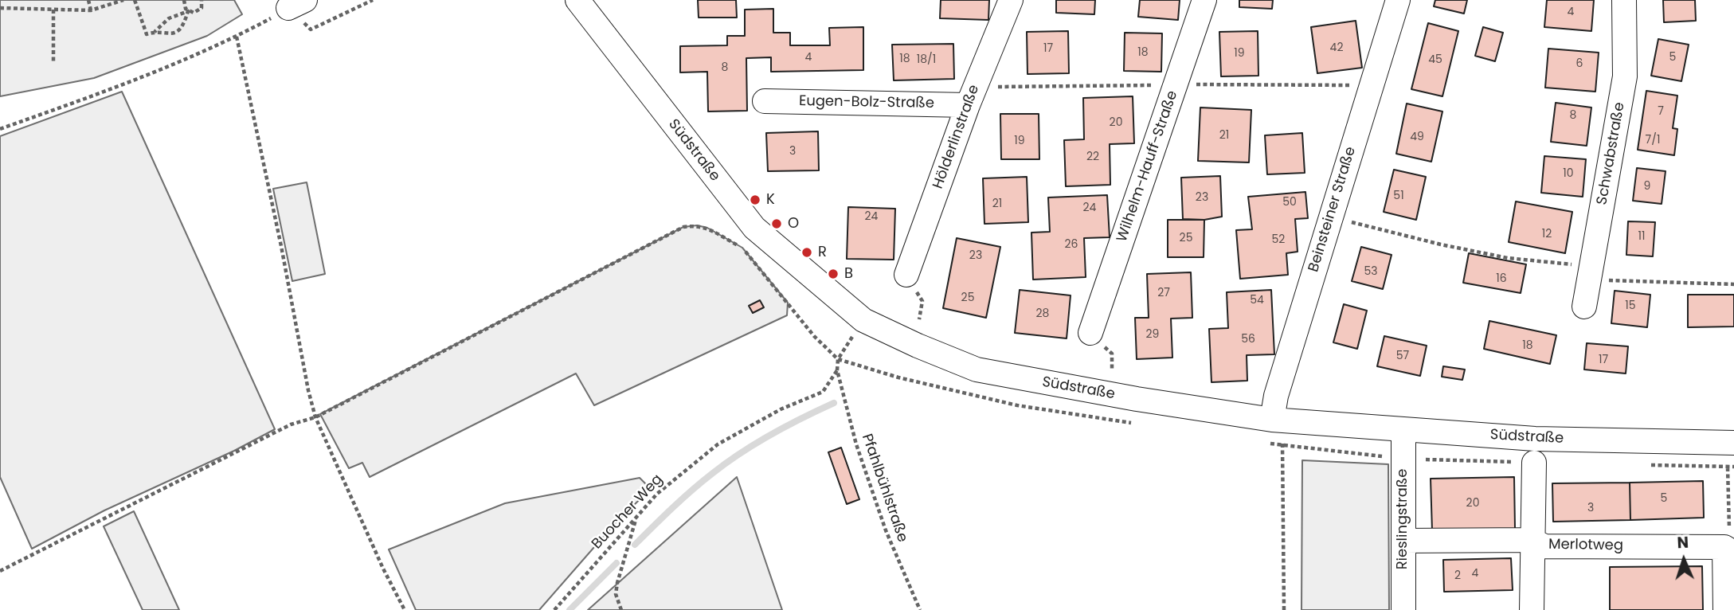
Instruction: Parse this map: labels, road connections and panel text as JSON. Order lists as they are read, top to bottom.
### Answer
{
  "streets": {
    "street": [
      "Eugen-Bolz-Straße",
      "Hölderlinstraße",
      "Südstraße",
      "Schwabstraße",
      "Wilhelm-Hauff-Straße",
      "Beinsteiner Straße",
      "Rieslingstraße",
      "Merlotweg"
    ],
    "path": ["Pfahlbühlstraße", "Buocher Weg"]
  },
  "crossings": [
    ["Eugen-Bolz-Straße", "Hölderlinstraße"],
    ["Südstraße", "Beinsteiner Straße"],
    ["Südstraße", "Rieslingstraße"],
    ["Pfahlbühlstraße", "Buocher Weg"],
    ["Rieslingstraße", "Merlotweg"]
  ],
  "places": [
    "K",
    "O",
    "R",
    "B"
  ],
  "house_numbers": [
    "4",
    "42",
    "17",
    "18",
    "19",
    "4",
    "5",
    "18",
    "18/1",
    "45",
    "6",
    "8",
    "7",
    "8",
    "20",
    "21",
    "49",
    "7/1",
    "19",
    "3",
    "22",
    "10",
    "9",
    "51",
    "23",
    "50",
    "21",
    "24",
    "24",
    "12",
    "11",
    "25",
    "52",
    "26",
    "23",
    "53",
    "16",
    "27",
    "25",
    "54",
    "15",
    "28",
    "29",
    "56",
    "18",
    "57",
    "17",
    "5",
    "20",
    "3",
    "4",
    "2"
  ],
  "north": "top"
}
